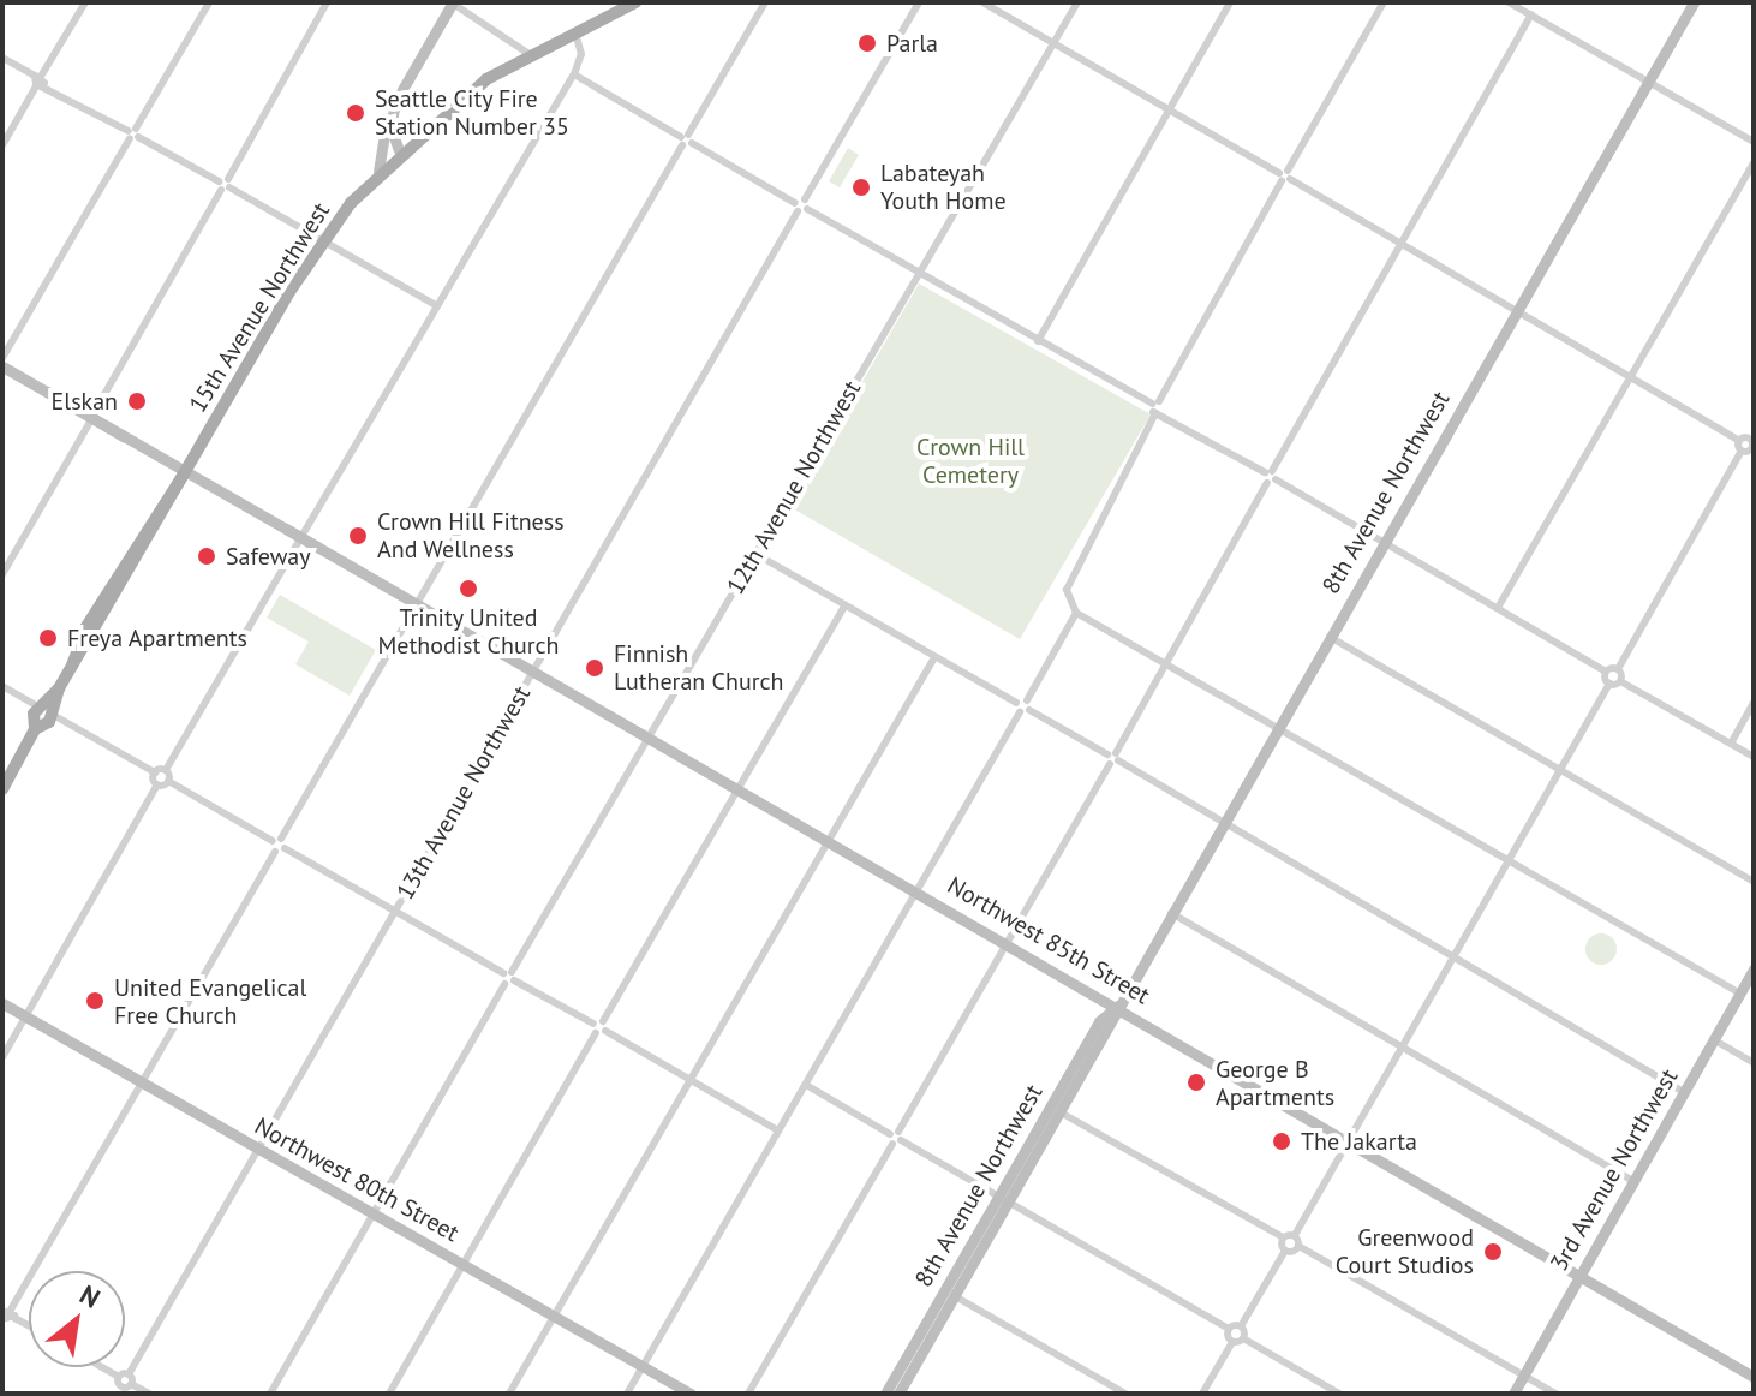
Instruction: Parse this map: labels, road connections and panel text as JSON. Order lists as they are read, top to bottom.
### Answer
{
  "streets": {
    "main road": [
      "15th Avenue Northwest",
      "8th Avenue Northwest",
      "Northwest 85th Street",
      "3rd Avenue Northwest",
      "Northwest 80th Street"
    ],
    "street": ["12th Avenue Northwest", "13th Avenue Northwest"]
  },
  "crossings": [
    ["15th Avenue Northwest", "Northwest 85th Street"],
    ["12th Avenue Northwest", "Northwest 85th Street"],
    ["8th Avenue Northwest", "Northwest 85th Street"],
    ["13th Avenue Northwest", "Northwest 85th Street"],
    ["13th Avenue Northwest", "Northwest 80th Street"],
    ["Northwest 85th Street", "3rd Avenue Northwest"]
  ],
  "parks": ["Crown Hill Cemetery"],
  "places": [
    "Parla",
    "Seattle City Fire Station Number 35",
    "Labateyah Youth Home",
    "Elskan",
    "Crown Hill Fitness And Wellness",
    "Safeway",
    "Trinity United Methodist Church",
    "Freya Apartments",
    "Finnish Lutheran Church",
    "United Evangelical Free Church",
    "George B Apartments",
    "The Jakarta",
    "Greenwood Court Studios"
  ],
  "north": "top right"
}
